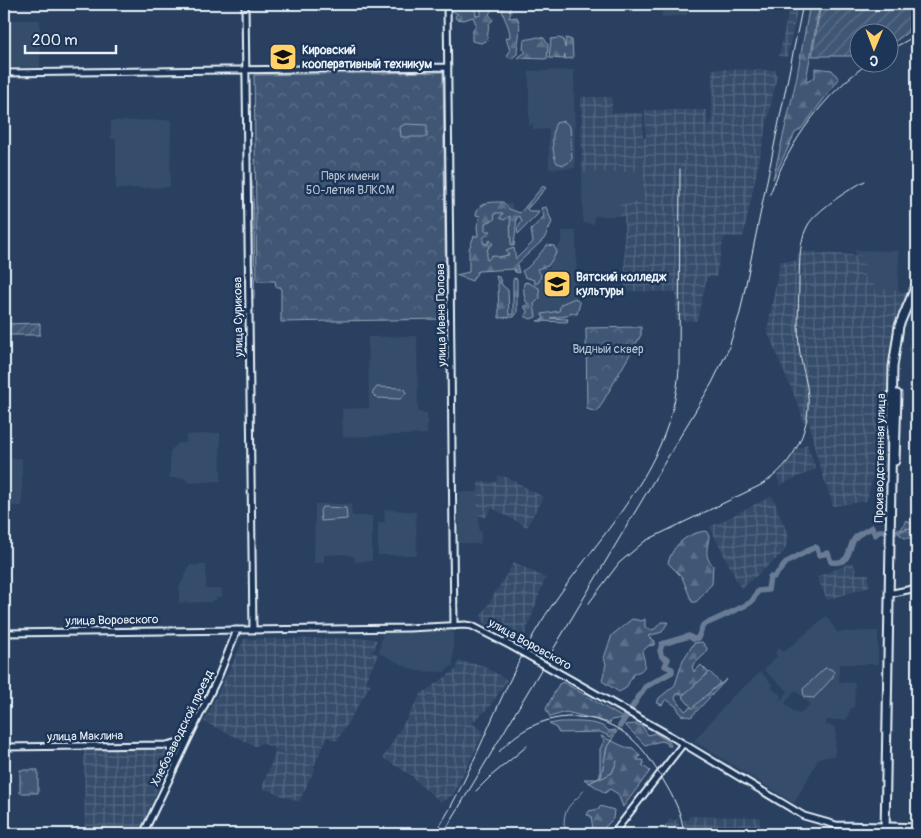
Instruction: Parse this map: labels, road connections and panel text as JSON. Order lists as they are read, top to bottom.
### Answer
{
  "streets": {
    "highway": ["Производственная улица"],
    "main road": [
      "улица Ивана Попова",
      "улица Сурикова",
      "улица Воровского",
      "Хлебозаводской проезд",
      "улица Маклина"
    ]
  },
  "crossings": [
    ["улица Ивана Попова", "улица Воровского"],
    ["улица Сурикова", "улица Воровского"],
    ["Производственная улица", "улица Воровского"],
    ["улица Воровского", "Хлебозаводской проезд"],
    ["Хлебозаводской проезд", "улица Маклина"]
  ],
  "parks": ["Парк имени 50-летия ВЛКСМ", "Видный сквер"],
  "places": {
    "school or university": ["Кировский кооперативный техникум", "Вятский колледж культуры"]
  },
  "scale_bar": "200 m",
  "north": "bottom"
}
